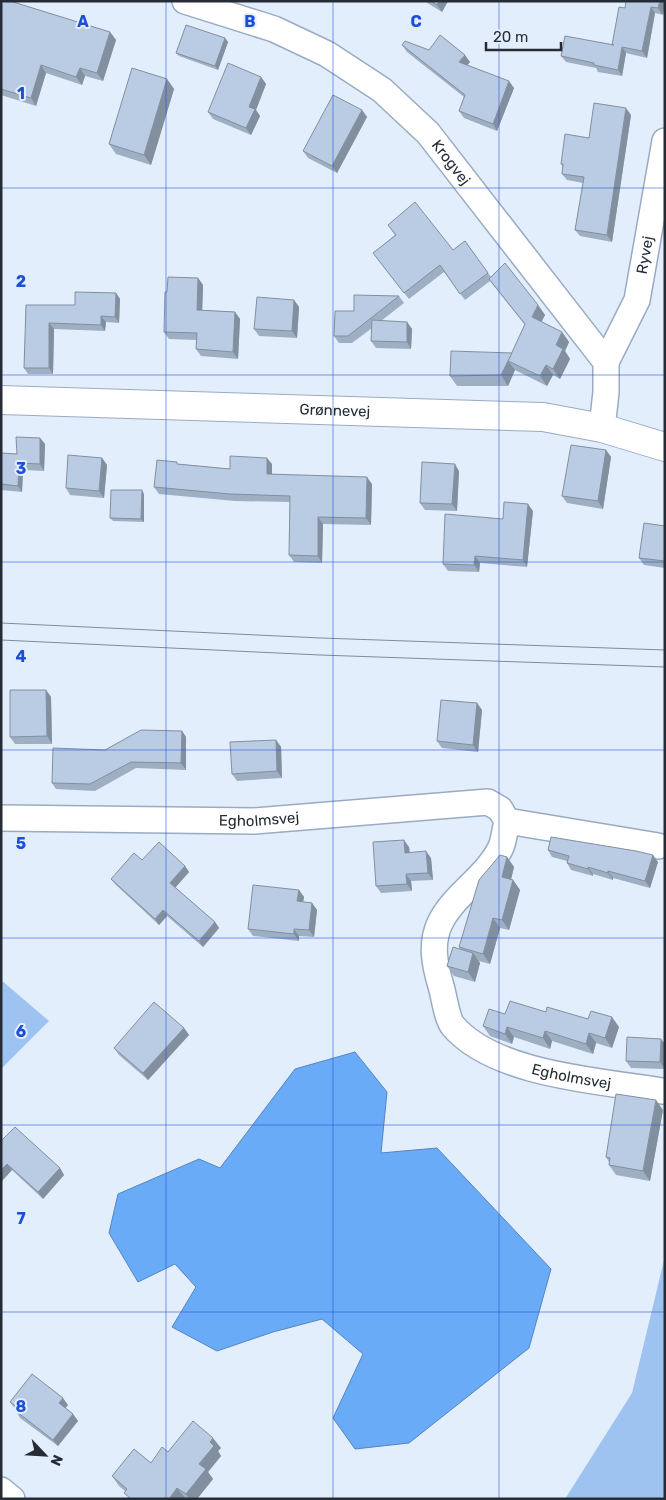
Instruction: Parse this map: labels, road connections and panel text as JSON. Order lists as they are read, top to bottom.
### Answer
{
  "streets": {
    "street": [
      "Krogvej",
      "Ryvej",
      "Grønnevej",
      "Egholmsvej"
    ]
  },
  "crossings": [
    ["Krogvej", "Ryvej"]
  ],
  "scale_bar": "20 m",
  "north": "bottom right",
  "grid": {
    "columns": ["A", "B", "C"],
    "rows": [
      "1",
      "2",
      "3",
      "4",
      "5",
      "6",
      "7",
      "8"
    ]
  }
}
